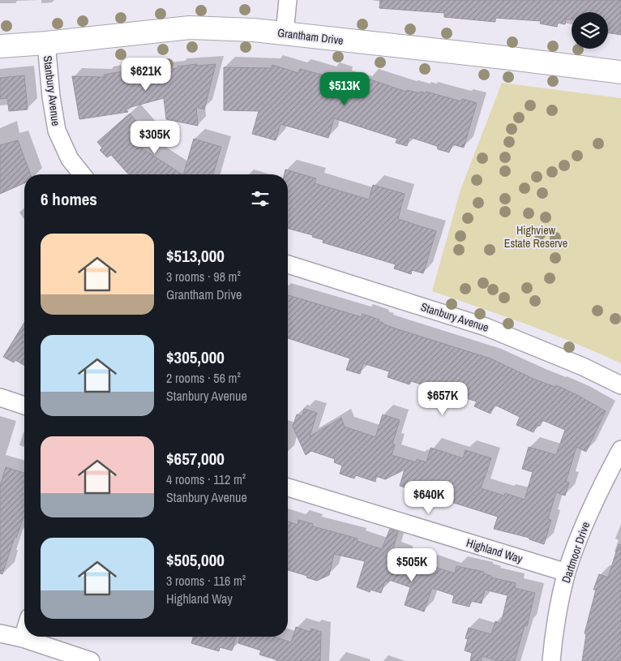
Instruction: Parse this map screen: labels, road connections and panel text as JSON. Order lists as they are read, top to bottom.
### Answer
{
  "streets": {
    "street": [
      "Grantham Drive",
      "Stanbury Avenue",
      "Highland Way",
      "Dartmoor Drive"
    ]
  },
  "crossings": [
    ["Grantham Drive", "Stanbury Avenue"],
    ["Highland Way", "Dartmoor Drive"]
  ],
  "parks": ["Highview Estate Reserve"],
  "page": {
    "price": [
      "$621K",
      "$513K",
      "$305K",
      "$657K",
      "$640K",
      "$505K"
    ],
    "heading": "6 homes",
    "list": [
      {
        "name": "$513,000",
        "note": "3 rooms · 98 m² · Grantham Drive"
      },
      {
        "name": "$305,000",
        "note": "2 rooms · 56 m² · Stanbury Avenue"
      },
      {
        "name": "$657,000",
        "note": "4 rooms · 112 m² · Stanbury Avenue"
      },
      {
        "name": "$505,000",
        "note": "3 rooms · 116 m² · Highland Way"
      }
    ]
  }
}
